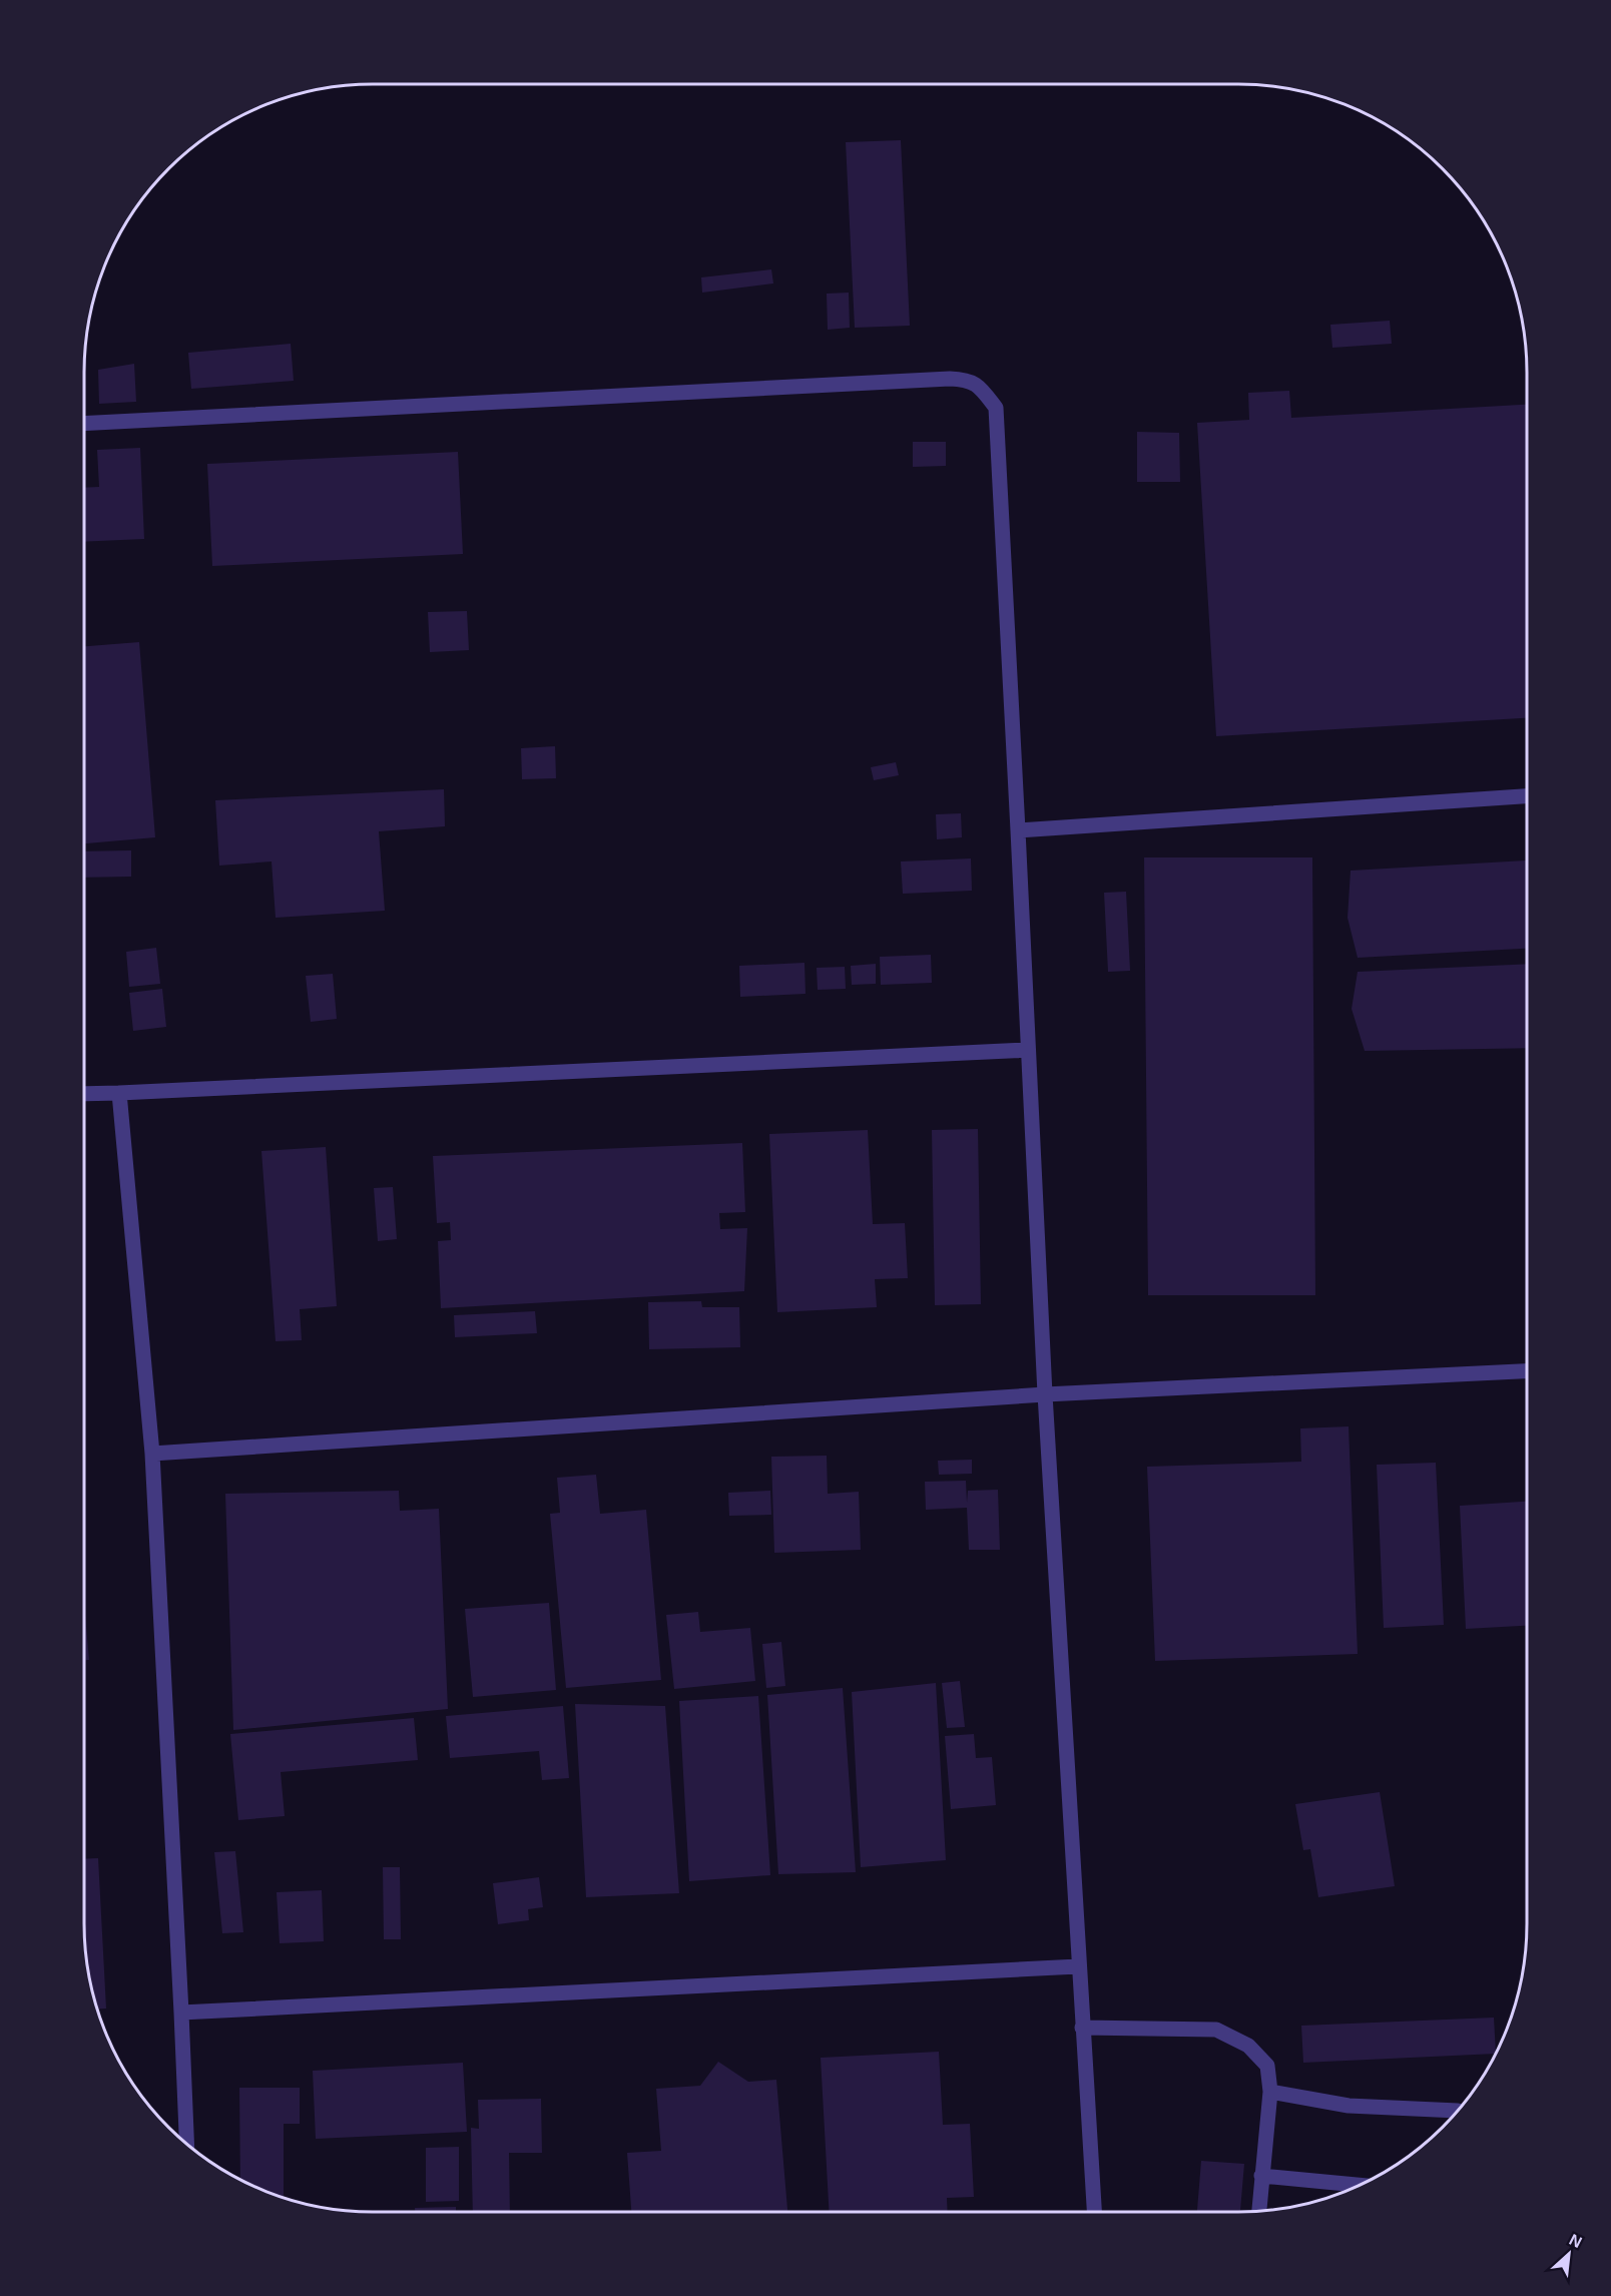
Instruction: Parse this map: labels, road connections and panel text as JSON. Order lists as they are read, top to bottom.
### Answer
{
  "north": "top right"
}
